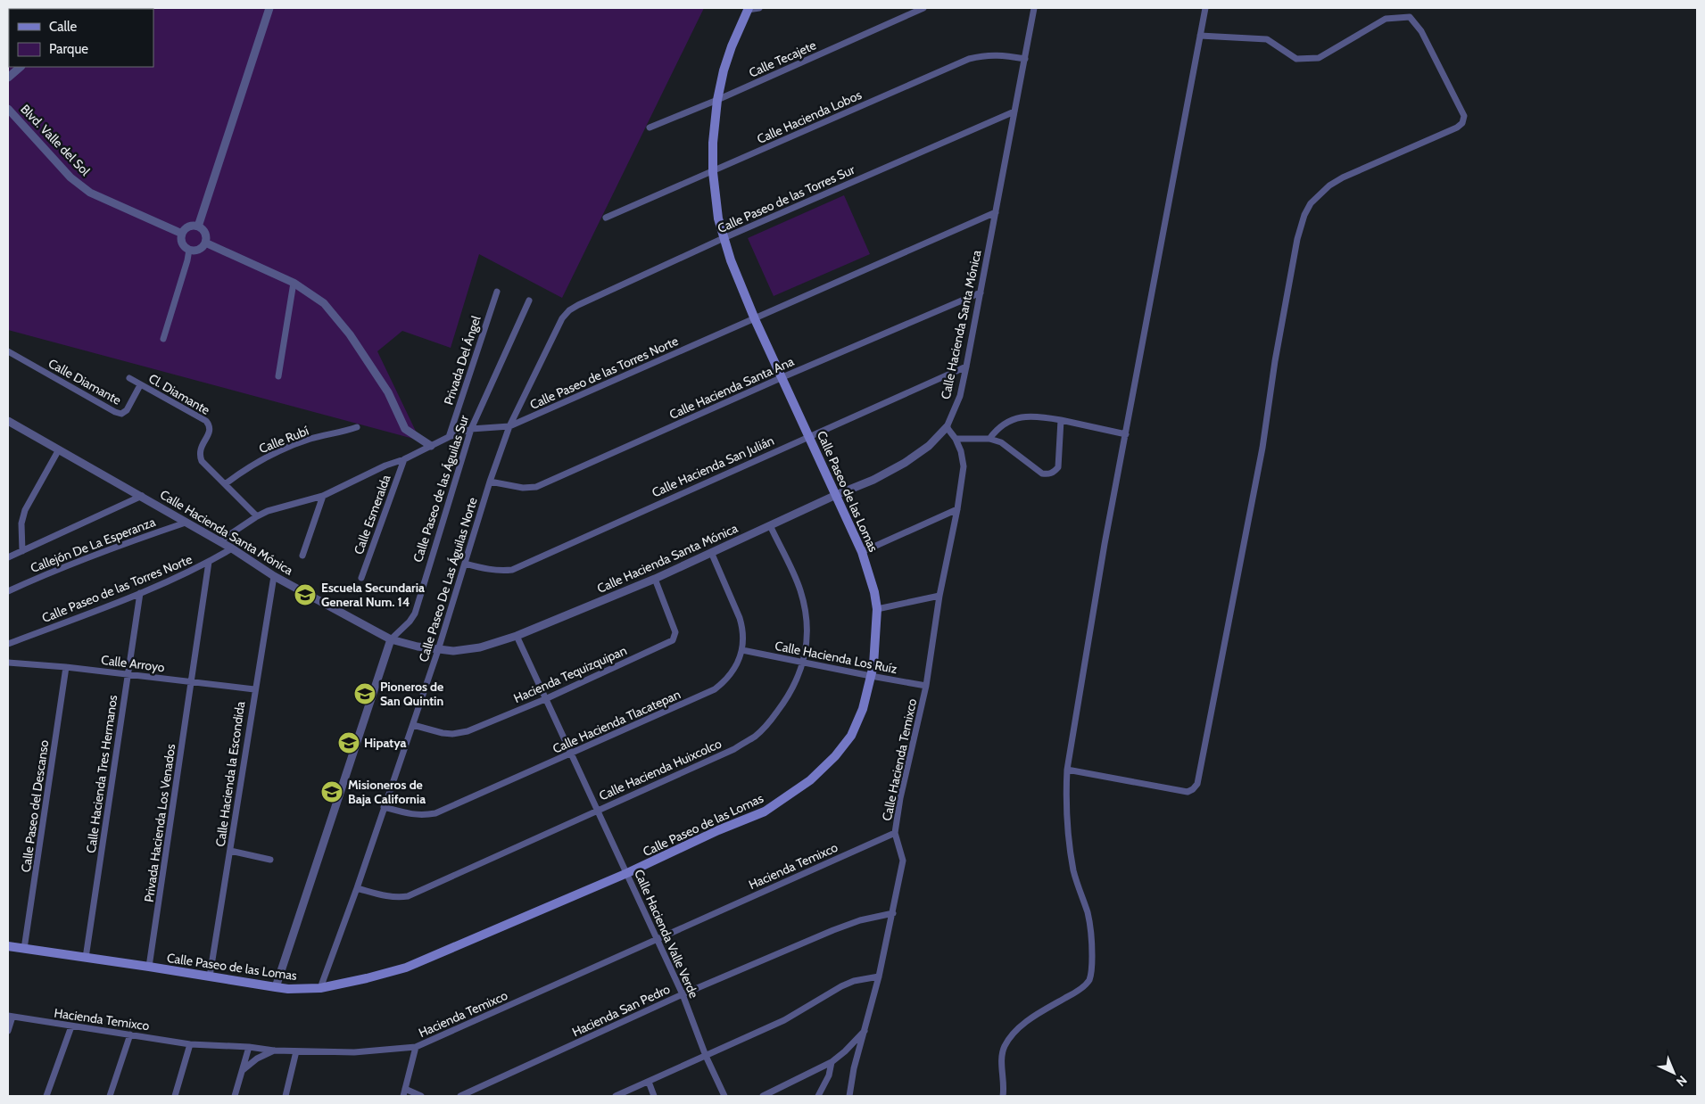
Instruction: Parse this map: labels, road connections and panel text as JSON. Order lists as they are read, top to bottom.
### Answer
{
  "streets": {
    "main road": ["Calle Paseo de las Lomas"],
    "street": [
      "Calle Tecajete",
      "Calle Hacienda Lobos",
      "Blvd. Valle del Sol",
      "Calle Paseo de las Torres Sur",
      "Calle Hacienda Santa Mónica",
      "Privada Del Ángel",
      "Calle Paseo de las Torres Norte",
      "Calle Diamante",
      "Calle Hacienda Santa Ana",
      "Cl. Diamante",
      "Calle Rubí",
      "Calle Hacienda San Julián",
      "Calle Paseo de las Águilas Sur",
      "Calle Esmeralda",
      "Callejón De La Esperanza",
      "Calle Paseo De Las Águilas Norte",
      "Calle Hacienda Los Ruíz",
      "Calle Arroyo",
      "Hacienda Tequizquipan",
      "Calle Hacienda Tlacatepan",
      "Calle Hacienda Temixco",
      "Calle Hacienda Huixcolco",
      "Calle Hacienda Tres Hermanos",
      "Calle Hacienda la Escondida",
      "Calle Paseo del Descanso",
      "Privada Hacienda Los Venados",
      "Hacienda Temixco",
      "Calle Hacienda Valle Verde",
      "Hacienda San Pedro"
    ]
  },
  "crossings": [
    ["Calle Tecajete", "Calle Paseo de las Lomas"],
    ["Calle Hacienda Lobos", "Calle Hacienda Santa Mónica"],
    ["Calle Hacienda Lobos", "Calle Paseo de las Lomas"],
    ["Calle Paseo de las Torres Sur", "Calle Hacienda Santa Mónica"],
    ["Calle Paseo de las Torres Sur", "Calle Paseo de las Lomas"],
    ["Calle Paseo de las Torres Sur", "Calle Paseo De Las Águilas Norte"],
    ["Calle Hacienda Santa Mónica", "Calle Paseo de las Torres Norte"],
    ["Calle Hacienda Santa Mónica", "Calle Hacienda Santa Ana"],
    ["Calle Hacienda Santa Mónica", "Calle Hacienda San Julián"],
    ["Calle Hacienda Santa Mónica", "Calle Paseo de las Águilas Sur"],
    ["Calle Hacienda Santa Mónica", "Calle Paseo de las Lomas"],
    ["Calle Hacienda Santa Mónica", "Callejón De La Esperanza"],
    ["Calle Hacienda Santa Mónica", "Calle Paseo De Las Águilas Norte"],
    ["Calle Hacienda Santa Mónica", "Hacienda Tequizquipan"],
    ["Calle Hacienda Santa Mónica", "Calle Hacienda Tlacatepan"],
    ["Calle Hacienda Santa Mónica", "Calle Hacienda Temixco"],
    ["Calle Hacienda Santa Mónica", "Calle Hacienda Huixcolco"],
    ["Calle Hacienda Santa Mónica", "Calle Hacienda la Escondida"],
    ["Calle Hacienda Santa Mónica", "Calle Hacienda Valle Verde"],
    ["Privada Del Ángel", "Calle Paseo de las Torres Norte"],
    ["Calle Paseo de las Torres Norte", "Cl. Diamante"],
    ["Calle Paseo de las Torres Norte", "Calle Paseo de las Águilas Sur"],
    ["Calle Paseo de las Torres Norte", "Calle Paseo de las Lomas"],
    ["Calle Paseo de las Torres Norte", "Calle Esmeralda"],
    ["Calle Paseo de las Torres Norte", "Calle Paseo De Las Águilas Norte"],
    ["Calle Paseo de las Torres Norte", "Calle Hacienda Tres Hermanos"],
    ["Calle Paseo de las Torres Norte", "Privada Hacienda Los Venados"],
    ["Calle Diamante", "Cl. Diamante"],
    ["Calle Hacienda Santa Ana", "Calle Paseo de las Lomas"],
    ["Calle Hacienda Santa Ana", "Calle Paseo De Las Águilas Norte"],
    ["Cl. Diamante", "Calle Rubí"],
    ["Calle Hacienda San Julián", "Calle Paseo de las Lomas"],
    ["Calle Hacienda San Julián", "Calle Paseo De Las Águilas Norte"],
    ["Calle Paseo de las Águilas Sur", "Calle Paseo de las Lomas"],
    ["Calle Paseo de las Lomas", "Calle Paseo De Las Águilas Norte"],
    ["Calle Paseo de las Lomas", "Calle Hacienda Los Ruíz"],
    ["Calle Paseo de las Lomas", "Calle Hacienda Tres Hermanos"],
    ["Calle Paseo de las Lomas", "Calle Hacienda la Escondida"],
    ["Calle Paseo de las Lomas", "Calle Paseo del Descanso"],
    ["Calle Paseo de las Lomas", "Privada Hacienda Los Venados"],
    ["Calle Paseo de las Lomas", "Calle Hacienda Valle Verde"],
    ["Calle Paseo De Las Águilas Norte", "Hacienda Tequizquipan"],
    ["Calle Paseo De Las Águilas Norte", "Calle Hacienda Tlacatepan"],
    ["Calle Paseo De Las Águilas Norte", "Calle Hacienda Huixcolco"],
    ["Calle Hacienda Los Ruíz", "Calle Hacienda Tlacatepan"],
    ["Calle Hacienda Los Ruíz", "Calle Hacienda Temixco"],
    ["Calle Hacienda Los Ruíz", "Calle Hacienda Huixcolco"],
    ["Calle Arroyo", "Calle Hacienda Tres Hermanos"],
    ["Calle Arroyo", "Calle Hacienda la Escondida"],
    ["Calle Arroyo", "Calle Paseo del Descanso"],
    ["Calle Arroyo", "Privada Hacienda Los Venados"],
    ["Hacienda Tequizquipan", "Calle Hacienda Valle Verde"],
    ["Calle Hacienda Tlacatepan", "Calle Hacienda Valle Verde"],
    ["Calle Hacienda Temixco", "Hacienda Temixco"],
    ["Calle Hacienda Temixco", "Hacienda San Pedro"],
    ["Calle Hacienda Huixcolco", "Calle Hacienda Valle Verde"],
    ["Hacienda Temixco", "Calle Hacienda Valle Verde"],
    ["Calle Hacienda Valle Verde", "Hacienda San Pedro"]
  ],
  "places": {
    "school or university": [
      "Escuela Secundaria General Num. 14",
      "Pioneros de San Quintin",
      "Hipatya",
      "Misioneros de Baja California"
    ]
  },
  "legend": ["Calle", "Parque"],
  "north": "bottom right"
}
